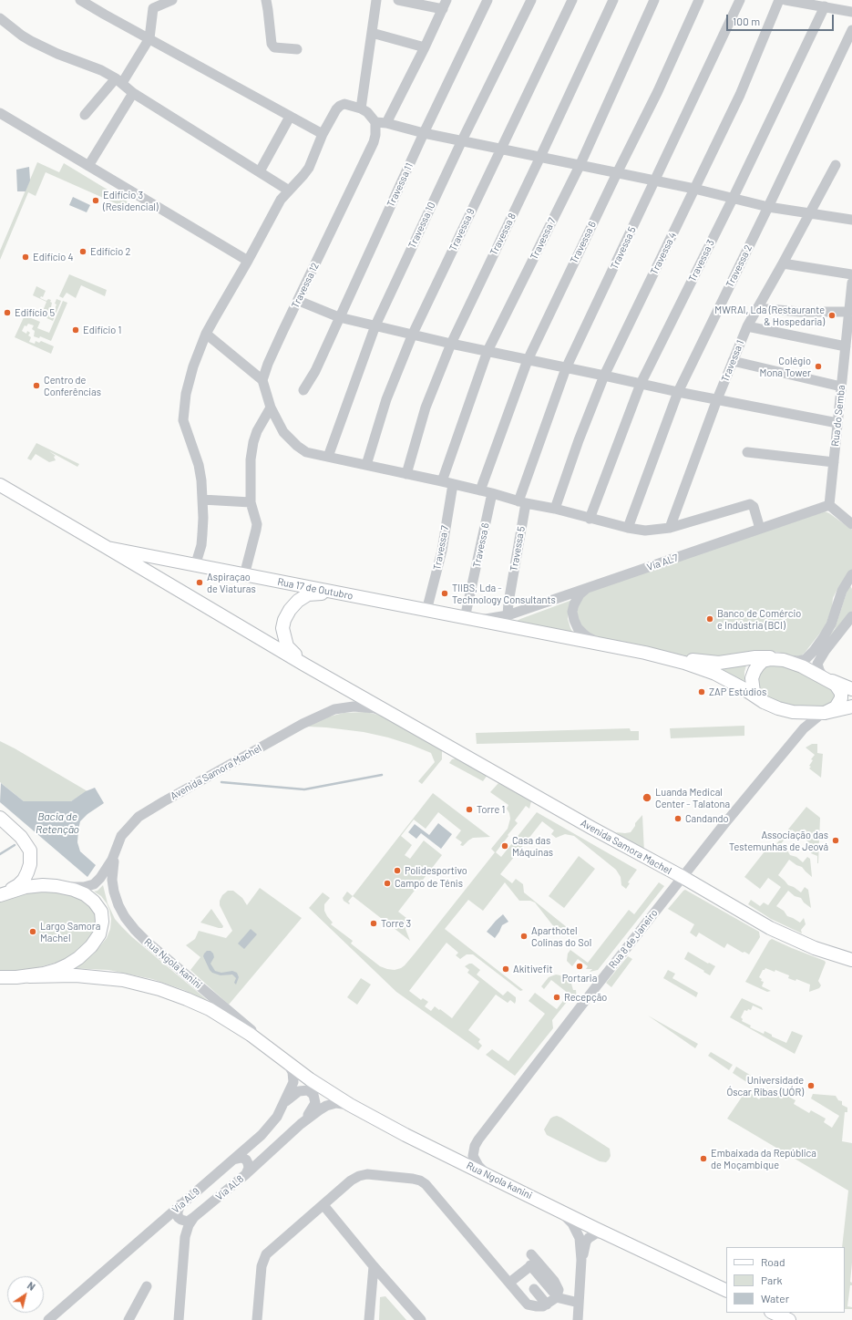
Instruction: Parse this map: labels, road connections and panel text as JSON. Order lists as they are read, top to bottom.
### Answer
{
  "streets": {
    "main road": ["Rua 17 de Outubro", "Avenida Samora Machel", "Rua Ngola kanini"],
    "street": [
      "Travessa 11",
      "Travessa 10",
      "Travessa 9",
      "Travessa 8",
      "Travessa 7",
      "Travessa 6",
      "Travessa 5",
      "Travessa 4",
      "Travessa 3",
      "Travessa 2",
      "Travessa 12",
      "Travessa 1",
      "Rua do Semba",
      "Via AL7",
      "Rua 8 de Janeiro",
      "Via AL8",
      "Via AL9"
    ]
  },
  "crossings": [
    ["Travessa 7", "Rua 17 de Outubro"],
    ["Travessa 6", "Via AL7"],
    ["Travessa 6", "Rua 17 de Outubro"],
    ["Travessa 5", "Via AL7"],
    ["Rua do Semba", "Via AL7"],
    ["Via AL7", "Rua 17 de Outubro"],
    ["Rua 17 de Outubro", "Avenida Samora Machel"],
    ["Rua 17 de Outubro", "Rua 8 de Janeiro"],
    ["Avenida Samora Machel", "Rua 8 de Janeiro"],
    ["Avenida Samora Machel", "Rua Ngola kanini"],
    ["Rua 8 de Janeiro", "Rua Ngola kanini"],
    ["Rua Ngola kanini", "Via AL8"],
    ["Rua Ngola kanini", "Via AL9"]
  ],
  "water": ["Bacia de Retenção"],
  "places": [
    "Edifício 3 (Residencial)",
    "Edifício 2",
    "Edifício 4",
    "Edifício 5",
    "MWRAI, Lda (Restaurante & Hospedaria)",
    "Edifício 1",
    "Colégio Mona Tower",
    "Centro de Conferências",
    "Aspiraçao de Viaturas",
    "TIIBS, Lda - Technology Consultants",
    "Banco de Comércio e Indústria (BCI)",
    "ZAP Estúdios",
    "Luanda Medical Center - Talatona",
    "Torre 1",
    "Candando",
    "Associação das Testemunhas de Jeová",
    "Casa das Máquinas",
    "Polidesportivo",
    "Campo de Ténis",
    "Torre 3",
    "Largo Samora Machel",
    "Aparthotel Colinas do Sol",
    "Portaria",
    "Akitivefit",
    "Recepção",
    "Universidade Óscar Ribas (UÓR)",
    "Embaixada da República de Moçambique"
  ],
  "legend": ["Road", "Park", "Water"],
  "scale_bar": "100 m",
  "north": "top right"
}
